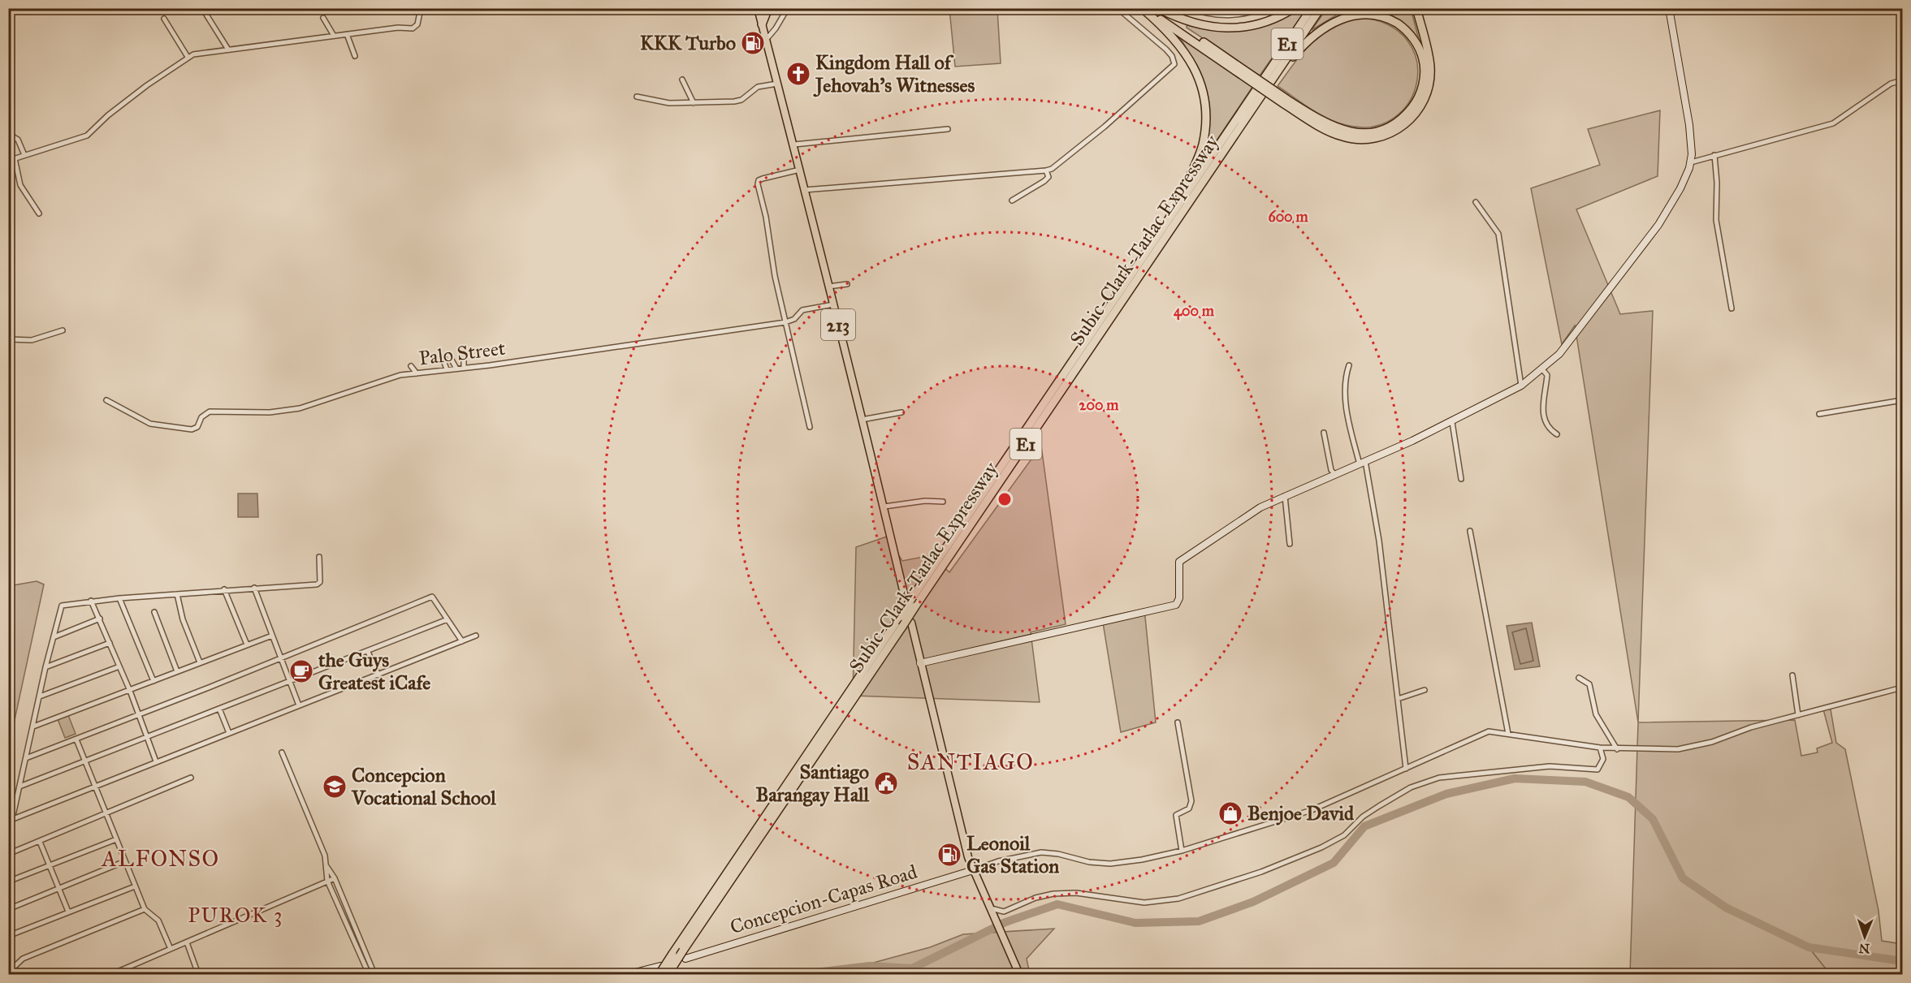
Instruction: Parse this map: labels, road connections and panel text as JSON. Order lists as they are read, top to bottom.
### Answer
{
  "streets": {
    "highway": ["E1", "Subic-Clark-Tarlac Expressway"],
    "main road": ["213"],
    "street": ["Palo Street", "Concepcion-Capas Road"]
  },
  "crossings": [
    ["Subic-Clark-Tarlac Expressway", "Concepcion-Capas Road"],
    ["213", "Palo Street"]
  ],
  "districts": ["SANTIAGO", "ALFONSO", "PUROK 3"],
  "places": {
    "fuel station": ["KKK Turbo", "Leonoil Gas Station"],
    "church": ["Kingdom Hall of Jehovah's Witnesses"],
    "cafe": ["the Guys Greatest iCafe"],
    "public building": ["Santiago Barangay Hall"],
    "school or university": ["Concepcion Vocational School"],
    "shop": ["Benjoe David"]
  },
  "north": "bottom",
  "rings": ["600 m", "400 m", "200 m"]
}
